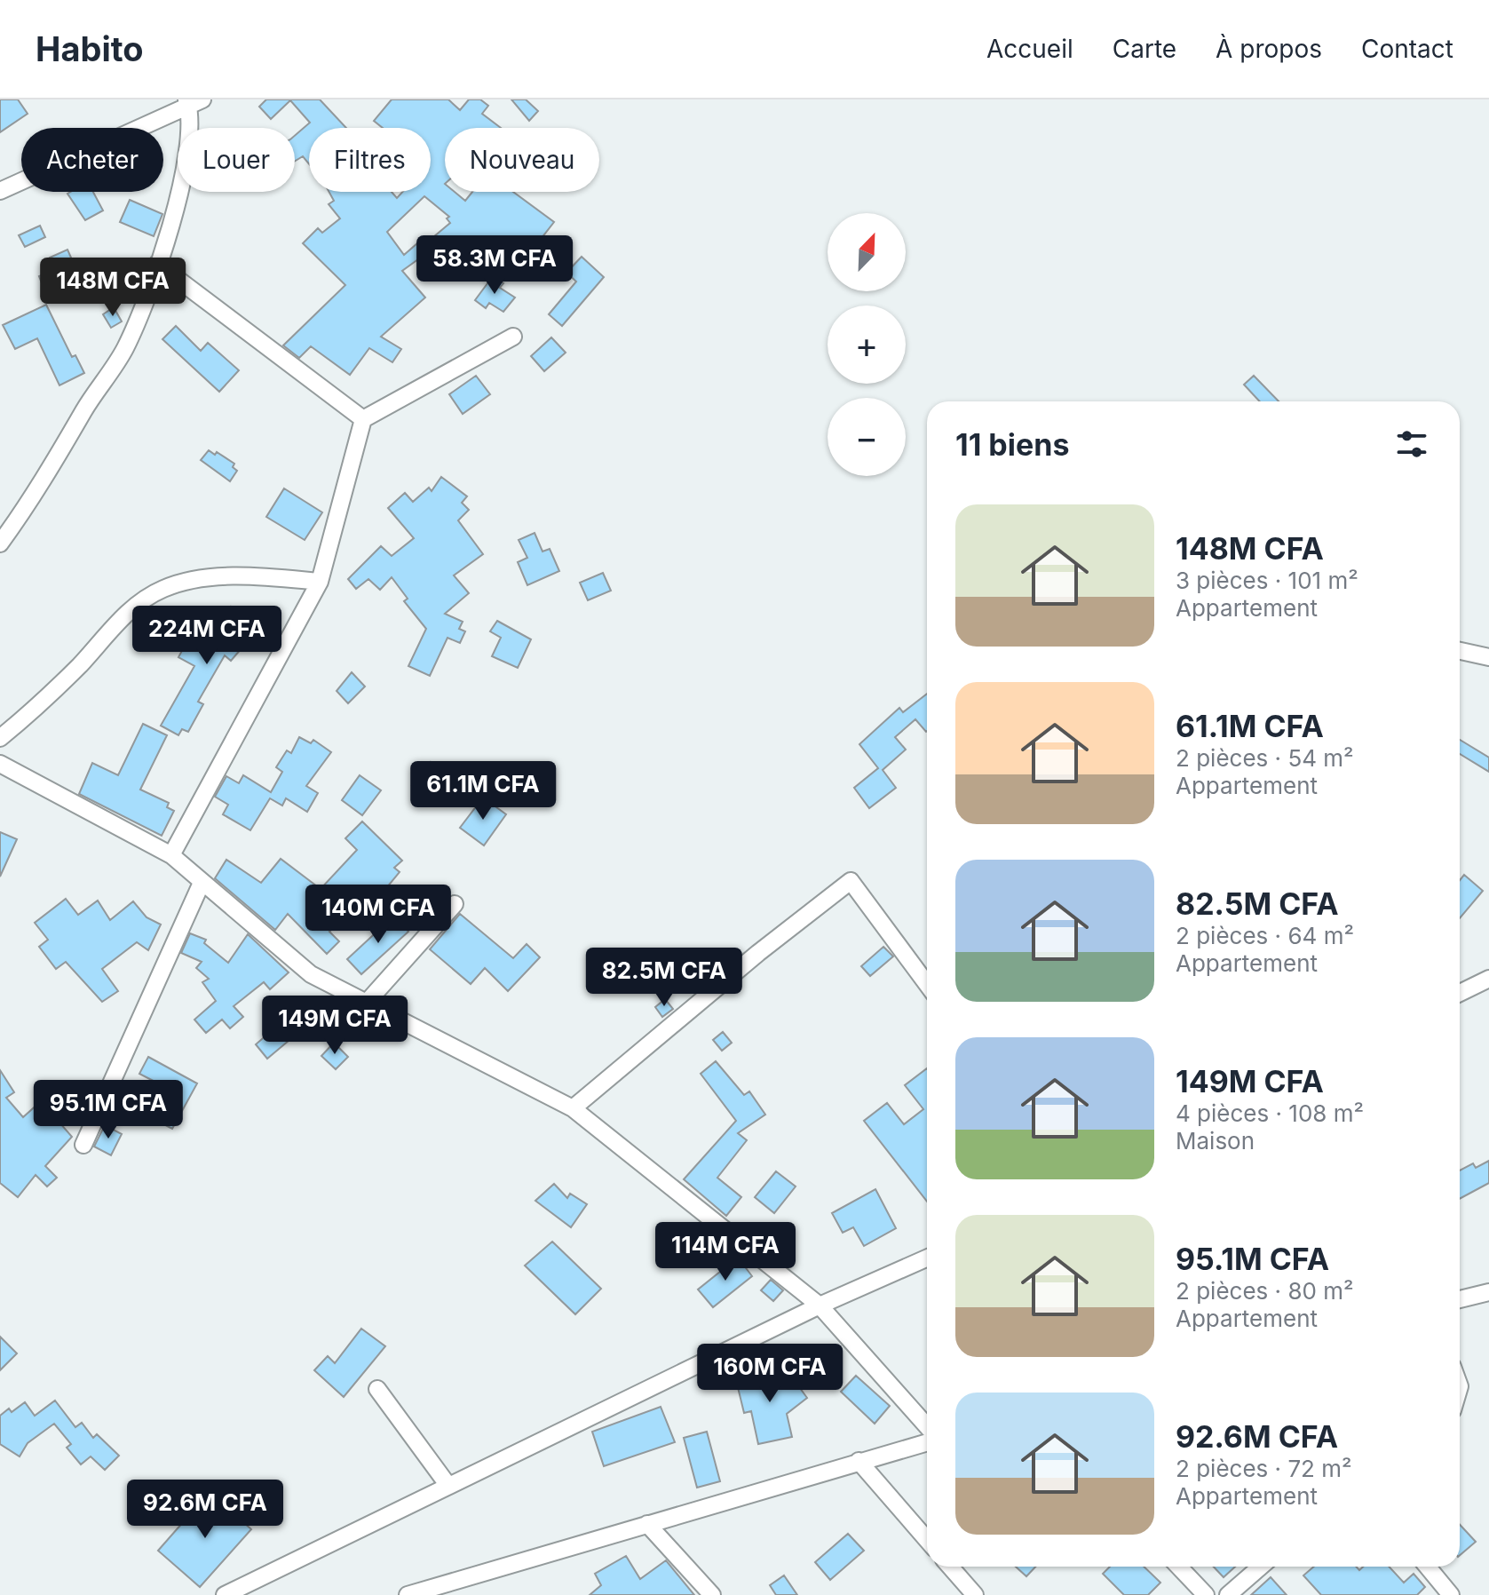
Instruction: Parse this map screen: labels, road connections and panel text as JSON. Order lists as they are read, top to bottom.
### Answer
{
  "north": "top right",
  "page": {
    "header": "Habito",
    "nav": [
      "Accueil",
      "Carte",
      "À propos",
      "Contact"
    ],
    "chip": [
      "Acheter",
      "Louer",
      "Filtres",
      "Nouveau"
    ],
    "map_buttons": ["+", "−"],
    "price": [
      "58.3M CFA",
      "148M CFA",
      "224M CFA",
      "61.1M CFA",
      "140M CFA",
      "82.5M CFA",
      "149M CFA",
      "95.1M CFA",
      "114M CFA",
      "160M CFA",
      "92.6M CFA"
    ],
    "heading": "11 biens",
    "list": [
      {
        "name": "148M CFA",
        "note": "3 pièces · 101 m² · Appartement"
      },
      {
        "name": "61.1M CFA",
        "note": "2 pièces · 54 m² · Appartement"
      },
      {
        "name": "82.5M CFA",
        "note": "2 pièces · 64 m² · Appartement"
      },
      {
        "name": "149M CFA",
        "note": "4 pièces · 108 m² · Maison"
      },
      {
        "name": "95.1M CFA",
        "note": "2 pièces · 80 m² · Appartement"
      },
      {
        "name": "92.6M CFA",
        "note": "2 pièces · 72 m² · Appartement"
      }
    ]
  }
}
